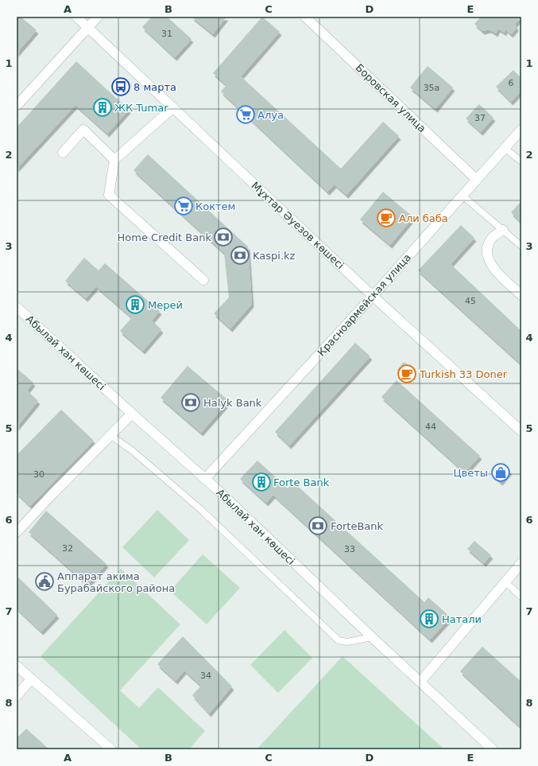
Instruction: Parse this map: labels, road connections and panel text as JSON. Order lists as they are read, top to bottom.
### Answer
{
  "streets": {
    "street": [
      "Боровская улица",
      "Мұхтар Әуезов көшесі",
      "Красноармейская улица",
      "Абылай хан көшесі"
    ]
  },
  "crossings": [
    ["Боровская улица", "Красноармейская улица"],
    ["Мұхтар Әуезов көшесі", "Красноармейская улица"],
    ["Красноармейская улица", "Абылай хан көшесі"]
  ],
  "places": {
    "bus stop": ["8 марта"],
    "building": [
      "ЖК Tumar",
      "Мерей",
      "Forte Bank",
      "Натали"
    ],
    "supermarket": ["Алуа", "Коктем"],
    "cafe": ["Али баба", "Turkish 33 Doner"],
    "bank": [
      "Home Credit Bank",
      "Kaspi.kz",
      "Halyk Bank",
      "ForteBank"
    ],
    "shop": ["Цветы"],
    "public building": ["Аппарат акима Бурабайского района"]
  },
  "house_numbers": [
    "31",
    "6",
    "35а",
    "37",
    "45",
    "44",
    "30",
    "32",
    "33",
    "34"
  ],
  "grid": {
    "columns": [
      "A",
      "B",
      "C",
      "D",
      "E"
    ],
    "rows": [
      "1",
      "2",
      "3",
      "4",
      "5",
      "6",
      "7",
      "8"
    ]
  }
}
